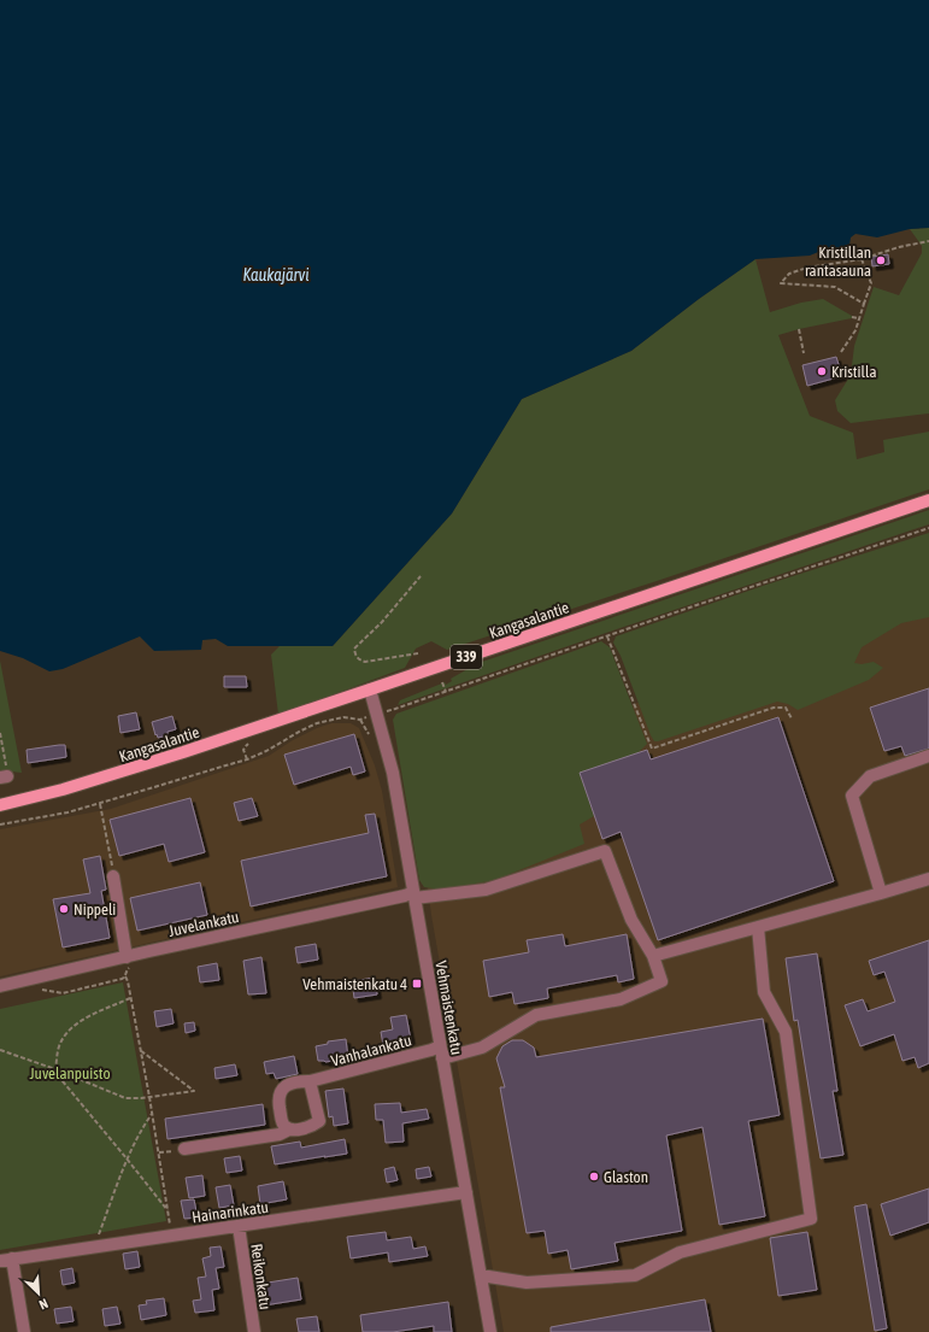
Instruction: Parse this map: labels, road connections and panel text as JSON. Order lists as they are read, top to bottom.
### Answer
{
  "streets": {
    "main road": ["Kangasalantie", "339"],
    "street": [
      "Juvelankatu",
      "Vehmaistenkatu",
      "Vanhalankatu",
      "Hainarinkatu",
      "Reikonkatu"
    ]
  },
  "crossings": [
    ["Kangasalantie", "Vehmaistenkatu"],
    ["Juvelankatu", "Vehmaistenkatu"],
    ["Juvelankatu", "Vanhalankatu"],
    ["Vehmaistenkatu", "Vanhalankatu"],
    ["Vehmaistenkatu", "Hainarinkatu"],
    ["Hainarinkatu", "Reikonkatu"]
  ],
  "water": ["Kaukajärvi"],
  "parks": ["Juvelanpuisto"],
  "places": {
    "other": [
      "Kristillan rantasauna",
      "Kristilla",
      "Nippeli",
      "Glaston"
    ],
    "transit": ["Vehmaistenkatu 4"]
  },
  "north": "bottom right"
}
